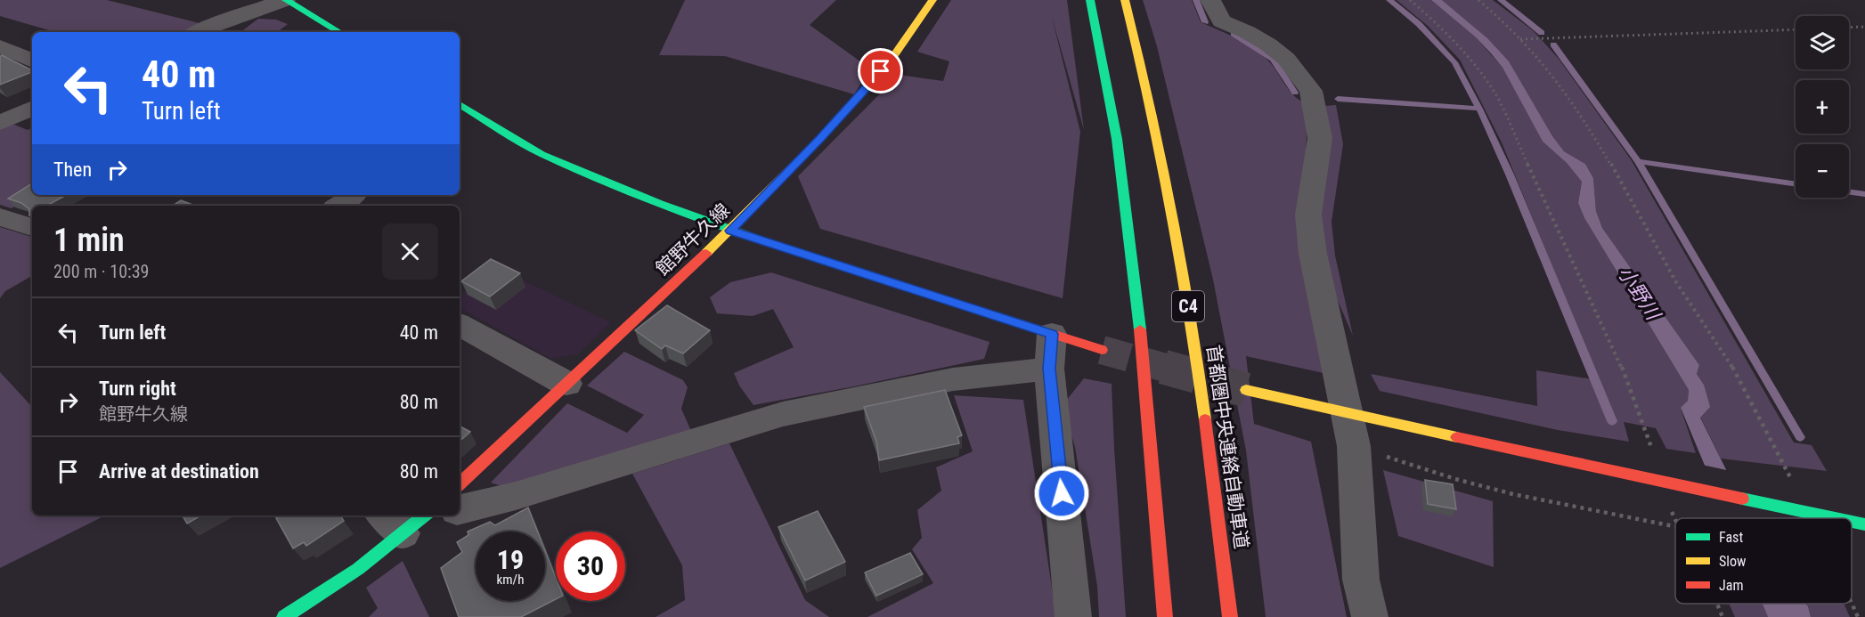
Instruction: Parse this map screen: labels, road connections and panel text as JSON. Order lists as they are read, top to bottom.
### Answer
{
  "streets": {
    "main road": ["館野牛久線", "C4", "首都圏中央連絡自動車道"]
  },
  "water": ["小野川"],
  "legend": ["Fast", "Slow", "Jam"],
  "page": {
    "map_buttons": ["+", "−"],
    "turn": ["40 m", "Turn left"],
    "then": "Then",
    "heading": ["1 min", "200 m · 10:39"],
    "list": [
      {
        "name": "Turn left",
        "value": "40 m"
      },
      {
        "name": "Turn right",
        "note": "館野牛久線",
        "value": "80 m"
      },
      {
        "name": "Arrive at destination",
        "value": "80 m"
      }
    ],
    "speed": "19 km/h",
    "limit": "30"
  }
}
